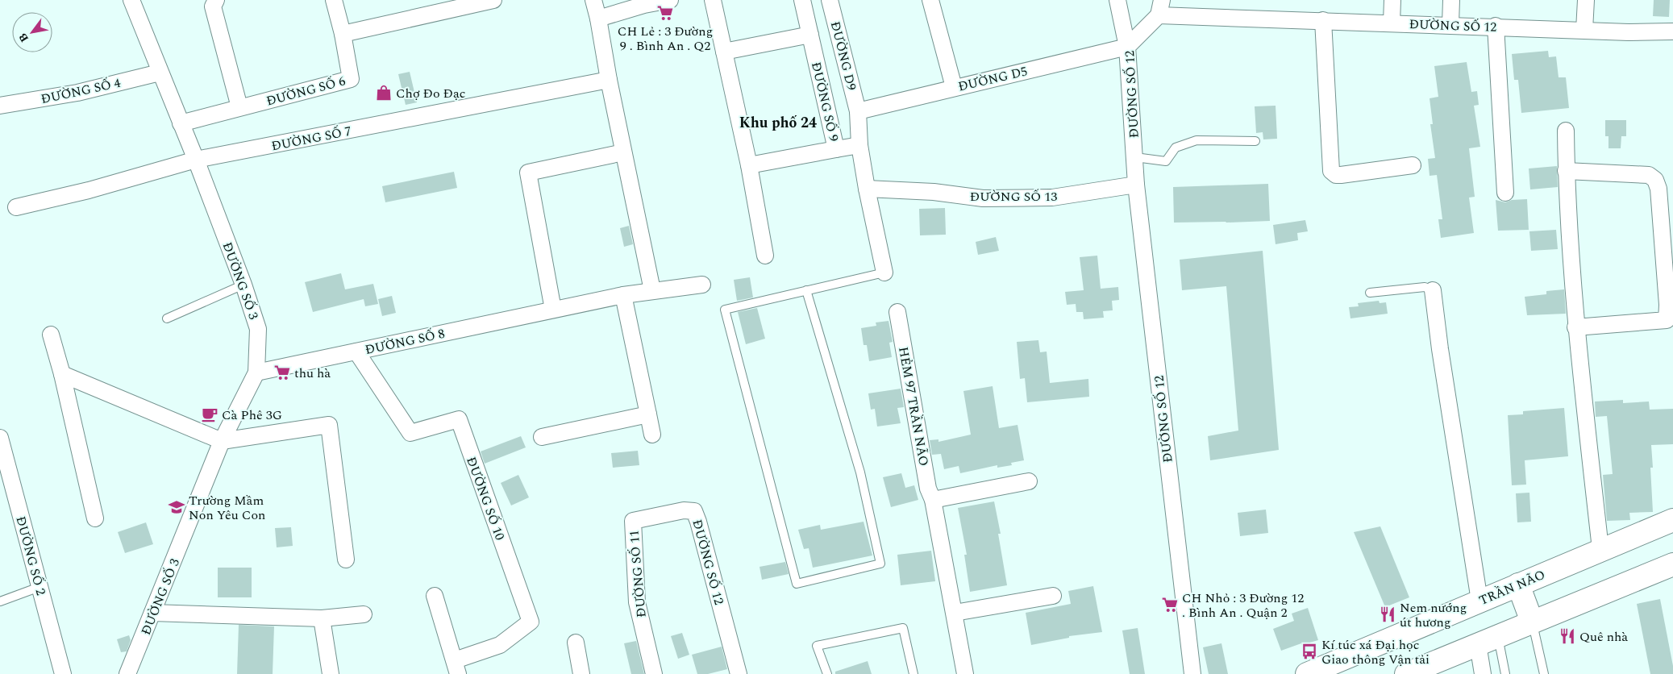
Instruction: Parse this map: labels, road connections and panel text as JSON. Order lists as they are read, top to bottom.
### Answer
{
  "streets": {
    "main road": ["TRẦN NÃO"],
    "street": [
      "ĐƯỜNG SỐ 12",
      "ĐƯỜNG D9",
      "ĐƯỜNG D5",
      "ĐƯỜNG SỐ 4",
      "ĐƯỜNG SỐ 6",
      "ĐƯỜNG SỐ 9",
      "ĐƯỜNG SỐ 7",
      "ĐƯỜNG SỐ 13",
      "ĐƯỜNG SỐ 3",
      "ĐƯỜNG SỐ 8",
      "HẺM 97 TRẦN NÃO",
      "ĐƯỜNG SỐ 10",
      "ĐƯỜNG SỐ 2",
      "ĐƯỜNG SỐ 11"
    ]
  },
  "crossings": [
    ["ĐƯỜNG SỐ 12", "ĐƯỜNG D5"],
    ["ĐƯỜNG SỐ 12", "ĐƯỜNG SỐ 13"],
    ["ĐƯỜNG SỐ 12", "ĐƯỜNG SỐ 11"],
    ["ĐƯỜNG D9", "ĐƯỜNG D5"],
    ["ĐƯỜNG D9", "ĐƯỜNG SỐ 9"],
    ["ĐƯỜNG SỐ 4", "ĐƯỜNG SỐ 3"],
    ["ĐƯỜNG SỐ 6", "ĐƯỜNG SỐ 3"],
    ["ĐƯỜNG SỐ 9", "ĐƯỜNG SỐ 13"],
    ["ĐƯỜNG SỐ 7", "ĐƯỜNG SỐ 3"],
    ["ĐƯỜNG SỐ 3", "ĐƯỜNG SỐ 8"],
    ["ĐƯỜNG SỐ 8", "ĐƯỜNG SỐ 10"]
  ],
  "districts": ["Khu phố 24"],
  "places": {
    "supermarket": ["CH Lẻ : 3 Đường 9 . Bình An . Q2", "thu hà", "CH Nhỏ : 3 Đường 12 . Bình An . Quận 2"],
    "shop": ["Chợ Đo Đạc"],
    "cafe": ["Cà Phê 3G"],
    "school or university": ["Trường Mầm Non Yêu Con"],
    "restaurant": ["Nem nướng út hương", "Quê nhà"],
    "bus stop": ["Kí túc xá Đại học Giao thông Vận tải"]
  },
  "north": "bottom left"
}
